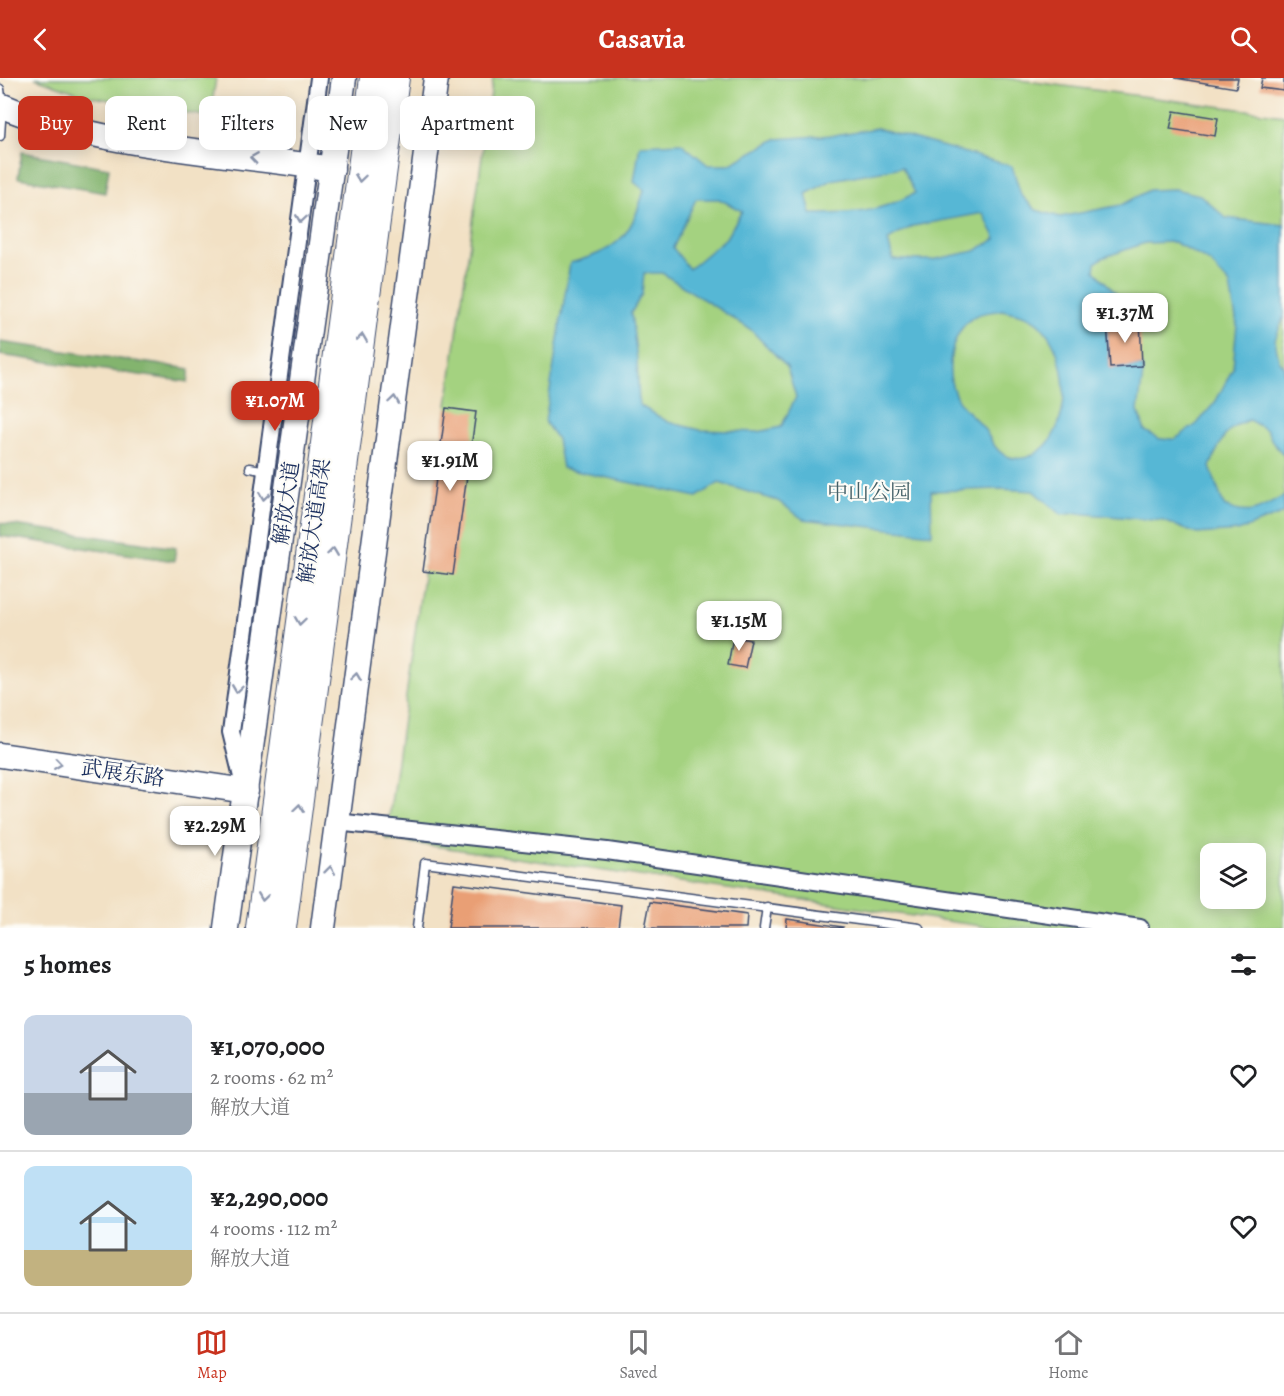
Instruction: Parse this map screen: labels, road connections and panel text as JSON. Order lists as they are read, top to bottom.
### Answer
{
  "streets": {
    "main road": ["解放大道", "解放大道高架", "武展东路"]
  },
  "crossings": [
    ["解放大道", "武展东路"]
  ],
  "one_way": ["武展东路"],
  "parks": ["中山公园"],
  "page": {
    "header": "Casavia",
    "chip": [
      "Buy",
      "Rent",
      "Filters",
      "New",
      "Apartment"
    ],
    "price": [
      "¥1.37M",
      "¥1.07M",
      "¥1.91M",
      "¥1.15M",
      "¥2.29M"
    ],
    "heading": "5 homes",
    "list": [
      {
        "name": "¥1,070,000",
        "note": "2 rooms · 62 m² · 解放大道"
      },
      {
        "name": "¥2,290,000",
        "note": "4 rooms · 112 m² · 解放大道"
      }
    ],
    "tabs": ["Map", "Saved", "Home"]
  }
}
